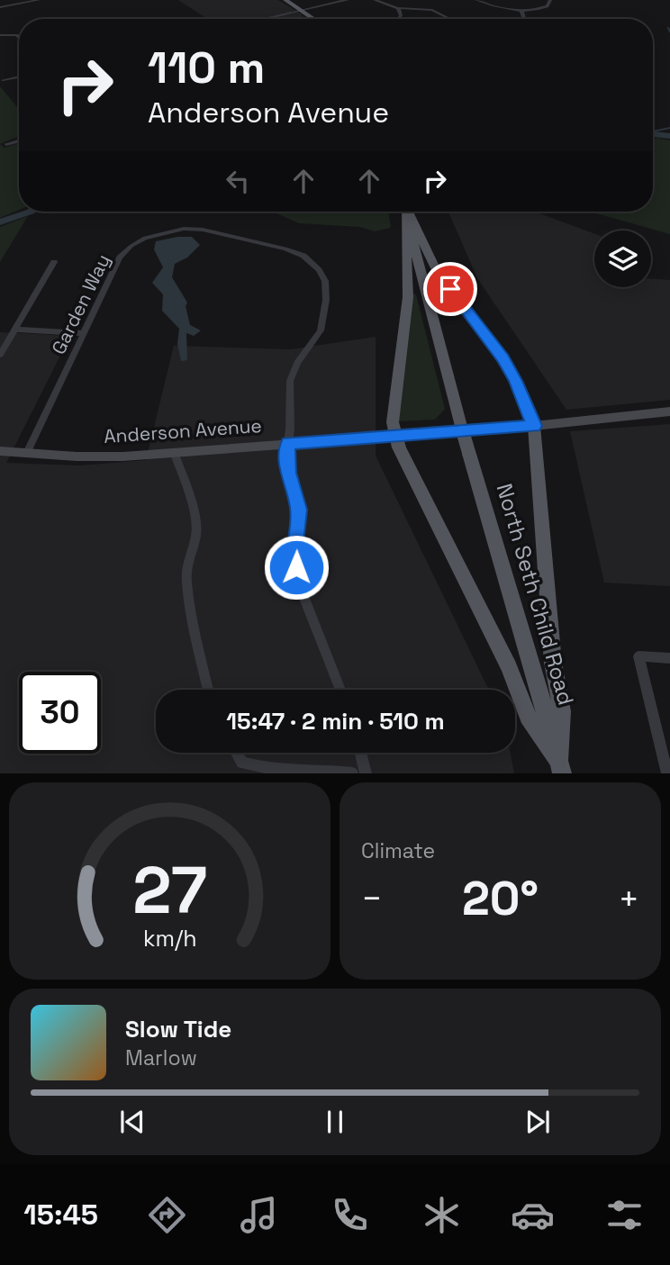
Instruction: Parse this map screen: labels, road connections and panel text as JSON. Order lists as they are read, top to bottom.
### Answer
{
  "streets": {
    "main road": ["Anderson Avenue", "North Seth Child Road"],
    "street": ["Garden Way"]
  },
  "crossings": [
    ["Garden Way", "Anderson Avenue"]
  ],
  "page": {
    "turn": ["110 m", "Anderson Avenue"],
    "limit": "30",
    "trip": "15:47 · 2 min · 510 m",
    "tile": "Climate",
    "heat": ["−", "20°", "+"],
    "song": ["Slow Tide", "Marlow"],
    "tabs": "15:45",
    "gauge": ["27", "km/h"]
  }
}
